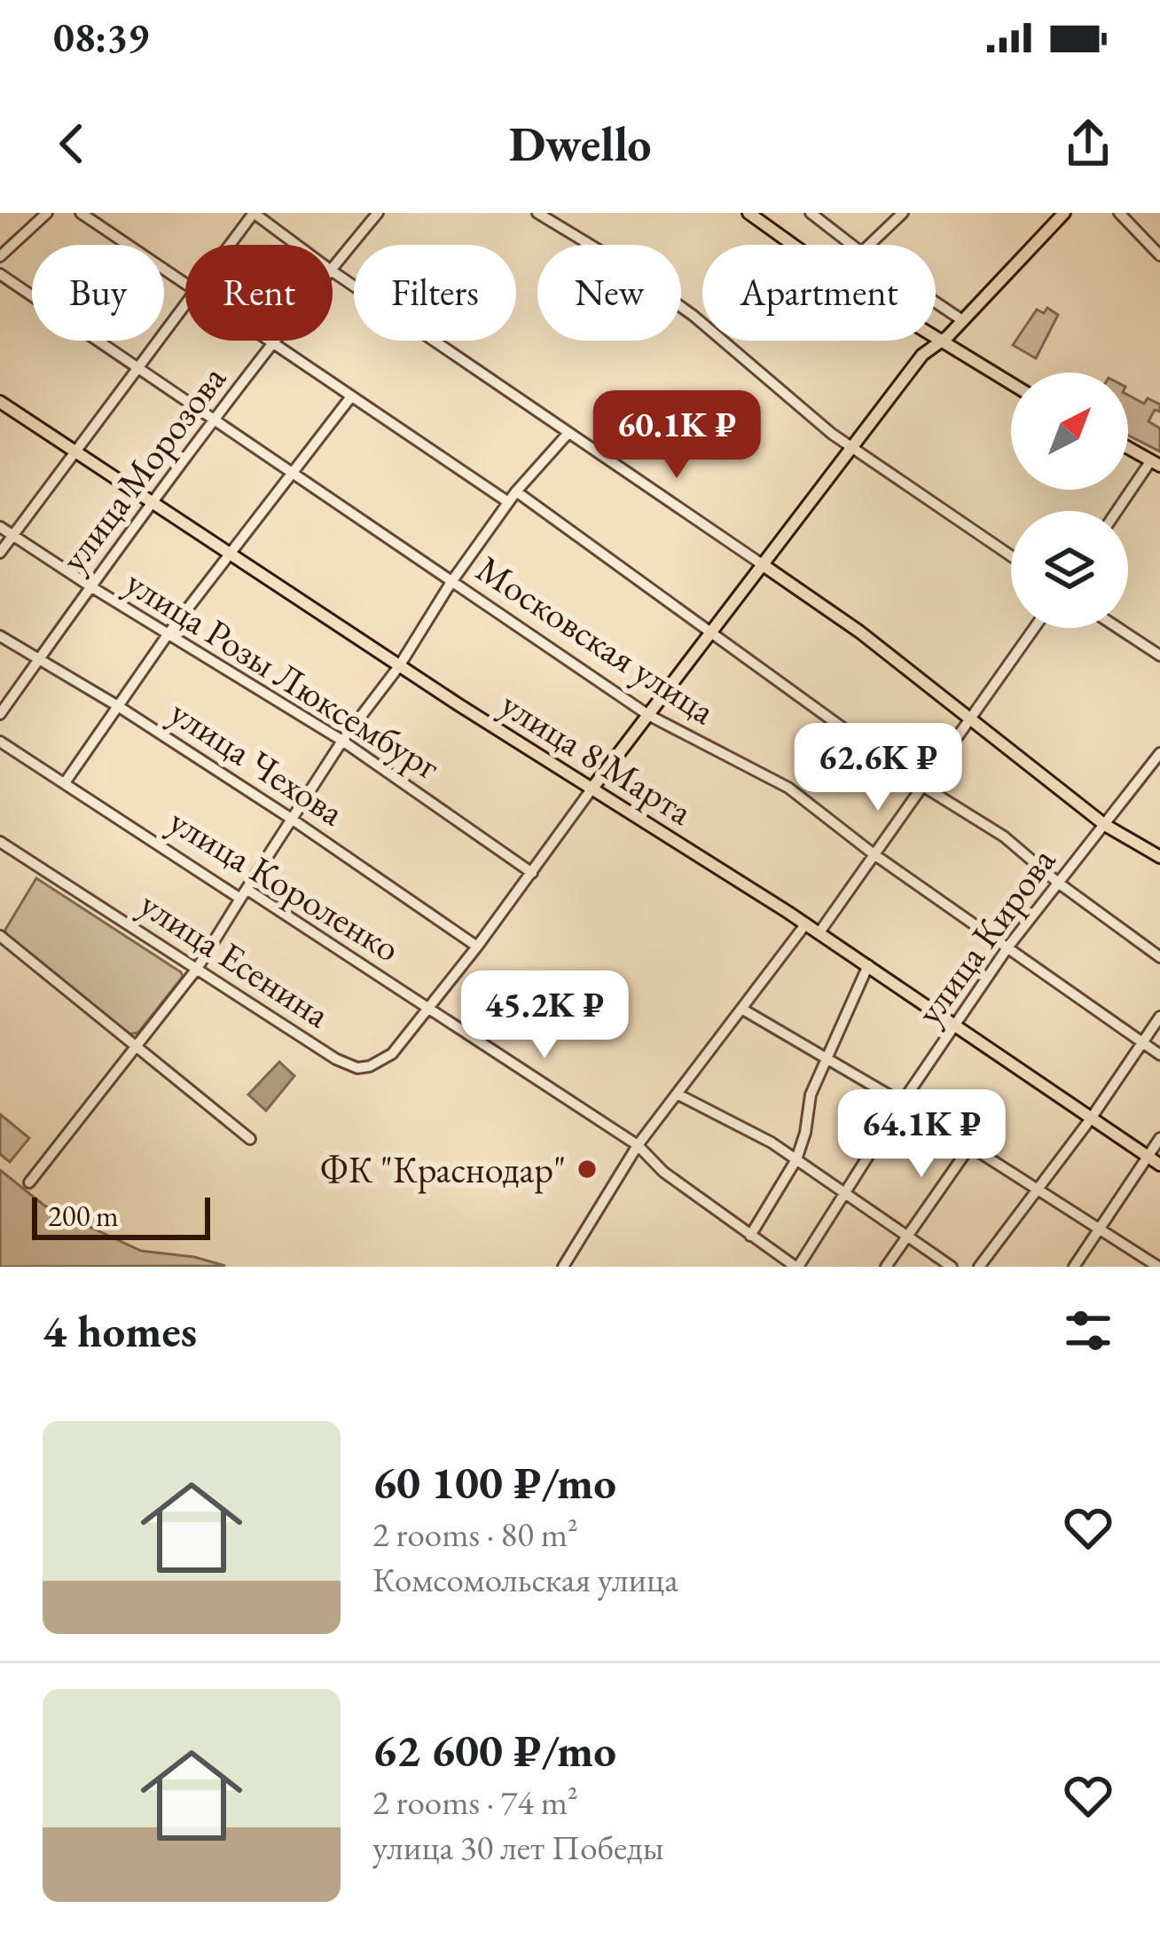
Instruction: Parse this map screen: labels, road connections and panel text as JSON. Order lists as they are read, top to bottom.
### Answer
{
  "streets": {
    "main road": ["улица 8 Марта"],
    "street": [
      "улица Морозова",
      "Московская улица",
      "улица Розы Люксембург",
      "улица Чехова",
      "улица Короленко",
      "улица Кирова",
      "улица Есенина"
    ]
  },
  "crossings": [
    ["улица Морозова", "Московская улица"],
    ["улица Морозова", "улица Розы Люксембург"],
    ["улица Морозова", "улица 8 Марта"],
    ["улица Морозова", "улица Чехова"],
    ["Московская улица", "улица Кирова"],
    ["улица Розы Люксембург", "улица Есенина"],
    ["улица 8 Марта", "улица Кирова"],
    ["улица 8 Марта", "улица Есенина"],
    ["улица Чехова", "улица Есенина"],
    ["улица Короленко", "улица Кирова"],
    ["улица Короленко", "улица Есенина"]
  ],
  "places": ["ФК \"Краснодар\""],
  "scale_bar": "200 m",
  "north": "top right",
  "page": {
    "status": "08:39",
    "header": "Dwello",
    "chip": [
      "Buy",
      "Rent",
      "Filters",
      "New",
      "Apartment"
    ],
    "price": [
      "60.1K ₽",
      "62.6K ₽",
      "45.2K ₽",
      "64.1K ₽"
    ],
    "scale": "200 m",
    "heading": "4 homes",
    "list": [
      {
        "name": "60 100 ₽/mo",
        "note": "2 rooms · 80 m² · Комсомольская улица"
      },
      {
        "name": "62 600 ₽/mo",
        "note": "2 rooms · 74 m² · улица 30 лет Победы"
      }
    ]
  }
}
